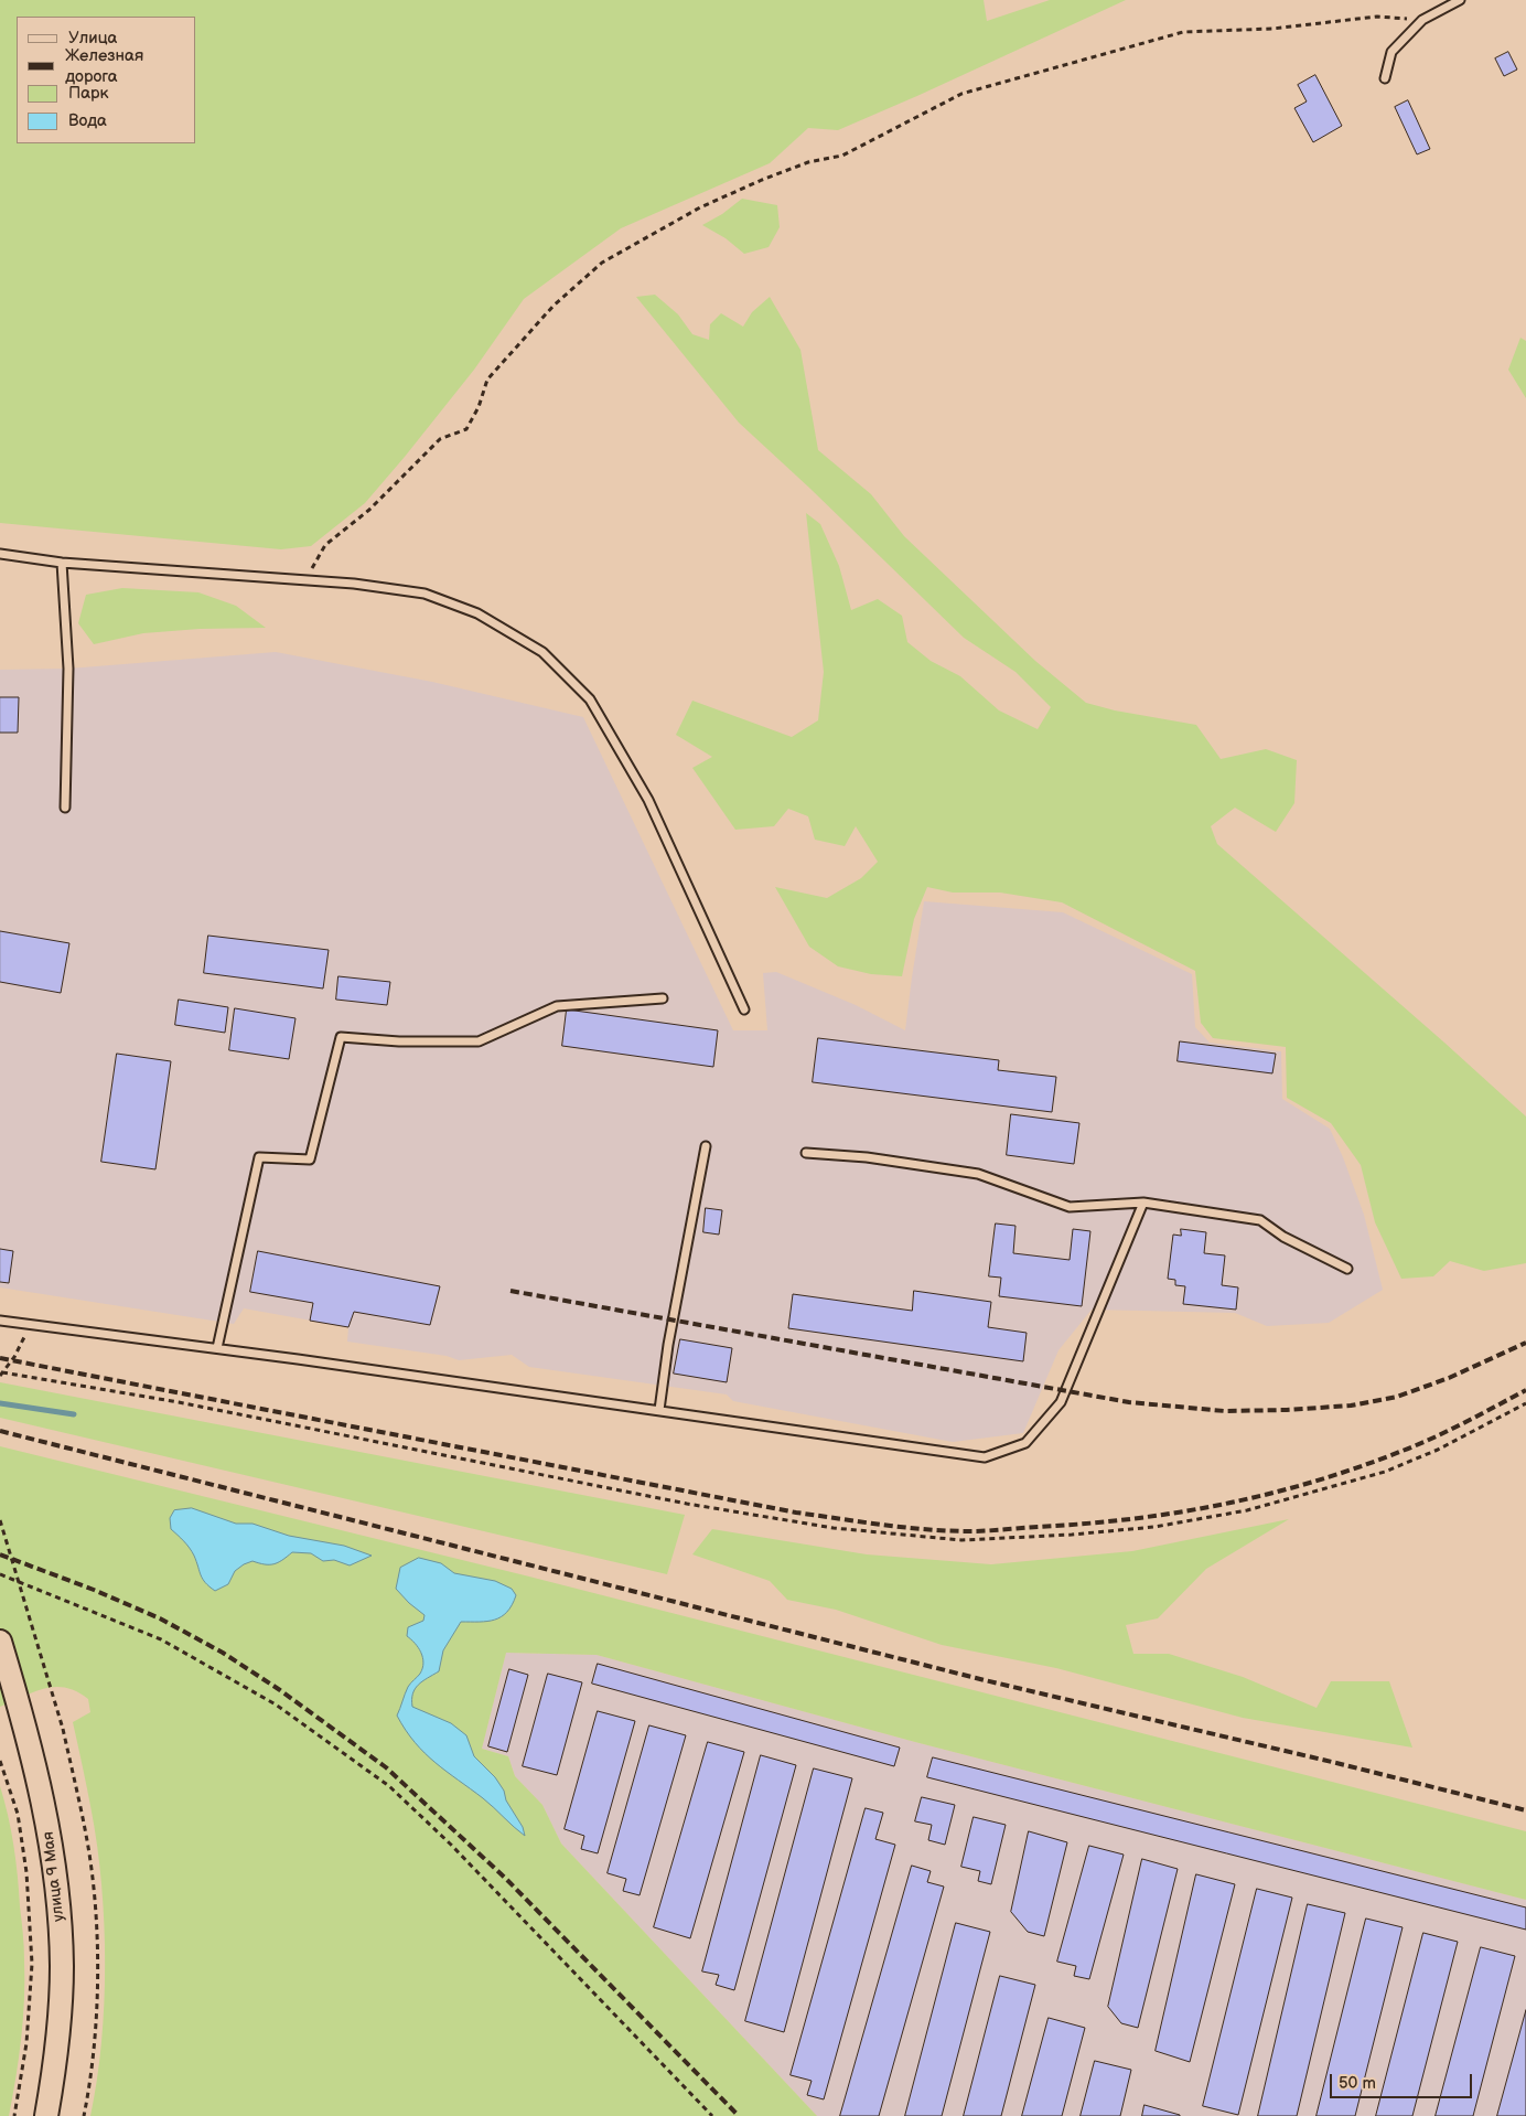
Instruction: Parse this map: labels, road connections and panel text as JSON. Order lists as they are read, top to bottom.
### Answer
{
  "streets": {
    "main road": ["улица 9 Мая"]
  },
  "legend": [
    "Улица",
    "Железная дорога",
    "Парк",
    "Вода"
  ],
  "scale_bar": "50 m"
}
